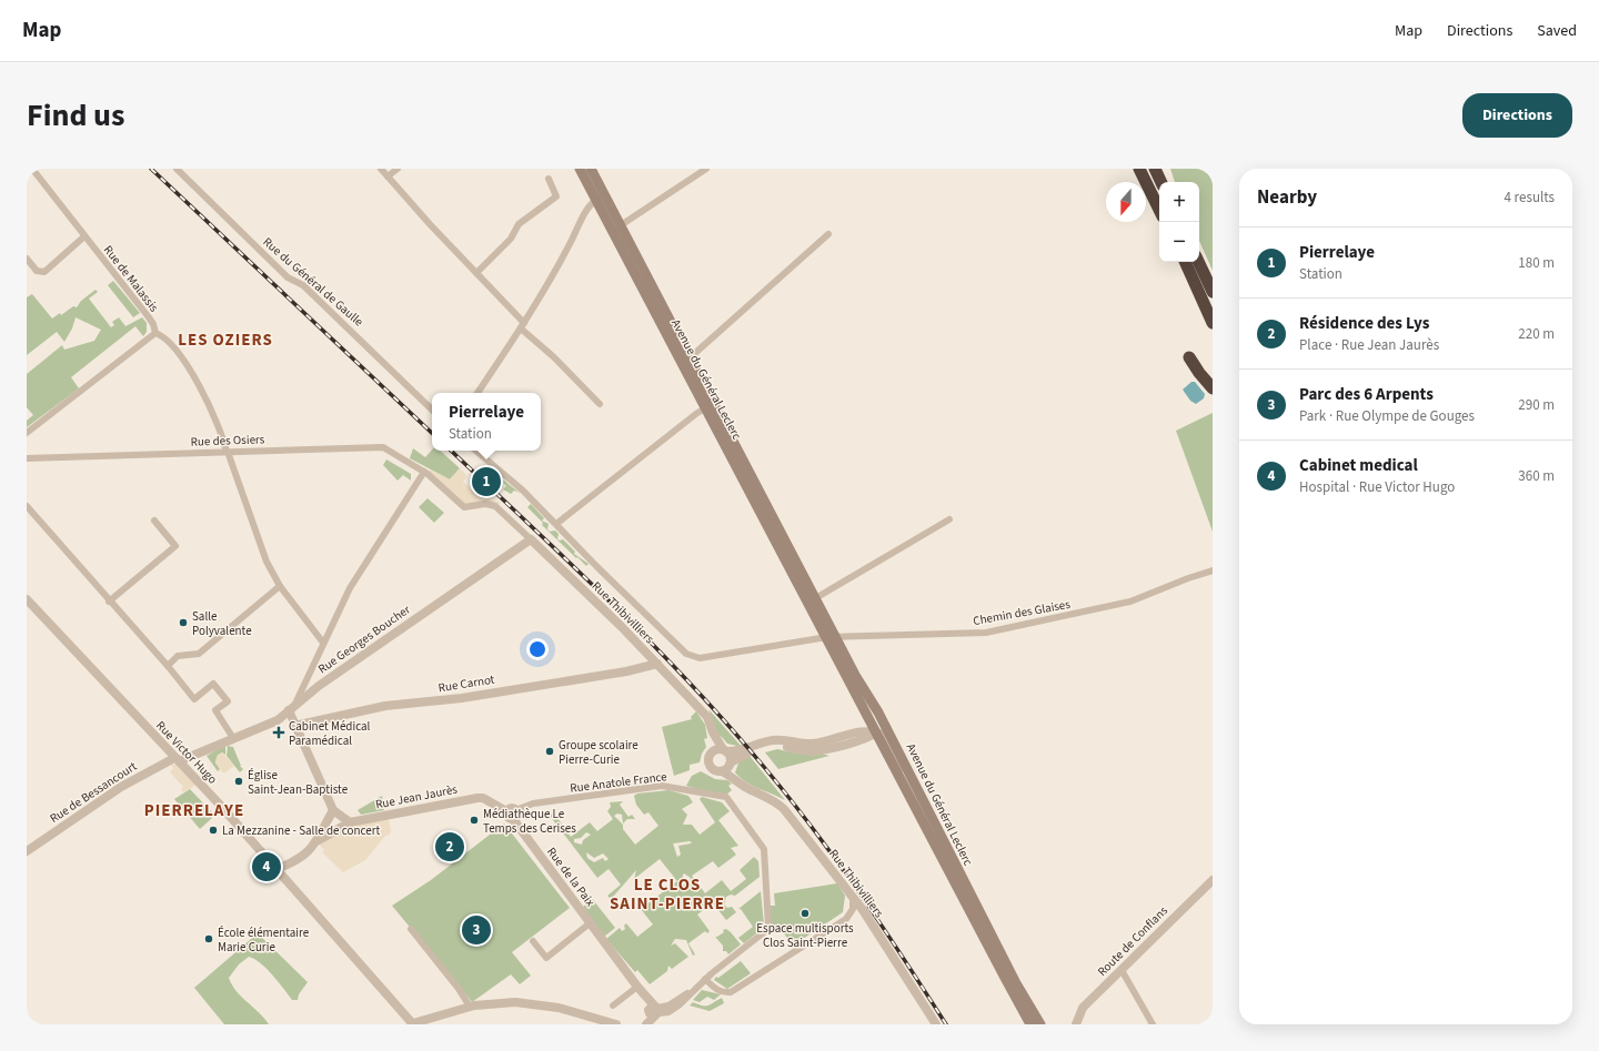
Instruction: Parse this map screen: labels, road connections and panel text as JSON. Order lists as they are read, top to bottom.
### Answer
{
  "streets": {
    "main road": ["Avenue du Général Leclerc"],
    "street": [
      "Rue de Malassis",
      "Rue du Général de Gaulle",
      "Rue des Osiers",
      "Rue Thibivilliers",
      "Chemin des Glaises",
      "Rue Georges Boucher",
      "Rue Carnot",
      "Rue Victor Hugo",
      "Rue Anatole France",
      "Rue de Bessancourt",
      "Rue Jean Jaurès",
      "Rue de la Paix",
      "Route de Conflans"
    ]
  },
  "crossings": [
    ["Rue de Malassis", "Rue des Osiers"],
    ["Avenue du Général Leclerc", "Chemin des Glaises"],
    ["Rue des Osiers", "Rue Thibivilliers"],
    ["Rue des Osiers", "Rue Georges Boucher"],
    ["Rue Thibivilliers", "Rue Georges Boucher"],
    ["Rue Thibivilliers", "Rue Carnot"],
    ["Rue Georges Boucher", "Rue Victor Hugo"],
    ["Rue Georges Boucher", "Rue de Bessancourt"],
    ["Rue Victor Hugo", "Rue de Bessancourt"],
    ["Rue Anatole France", "Rue Jean Jaurès"],
    ["Rue Anatole France", "Rue de la Paix"],
    ["Rue Jean Jaurès", "Rue de la Paix"]
  ],
  "districts": ["LES OZIERS", "PIERRELAYE", "LE CLOS SAINT-PIERRE"],
  "places": {
    "other": [
      "Salle Polyvalente",
      "Groupe scolaire Pierre-Curie",
      "Église Saint-Jean-Baptiste",
      "Médiathèque Le Temps des Cerises",
      "La Mezzanine - Salle de concert",
      "Espace multisports Clos Saint-Pierre",
      "École élémentaire Marie Curie"
    ],
    "health": ["Cabinet Médical Paramédical"]
  },
  "north": "bottom",
  "page": {
    "header": "Map",
    "nav": ["Map", "Directions", "Saved"],
    "title": "Find us",
    "buttons": "Directions",
    "heading": ["Nearby", "4 results"],
    "map_buttons": ["+", "−"],
    "list": [
      {
        "mark": "1",
        "name": "Pierrelaye",
        "note": "Station",
        "value": "180 m"
      },
      {
        "mark": "2",
        "name": "Résidence des Lys",
        "note": "Place · Rue Jean Jaurès",
        "value": "220 m"
      },
      {
        "mark": "3",
        "name": "Parc des 6 Arpents",
        "note": "Park · Rue Olympe de Gouges",
        "value": "290 m"
      },
      {
        "mark": "4",
        "name": "Cabinet medical",
        "note": "Hospital · Rue Victor Hugo",
        "value": "360 m"
      }
    ],
    "popup": ["Pierrelaye", "Station"],
    "pins": [
      "1",
      "2",
      "4",
      "3"
    ]
  }
}
